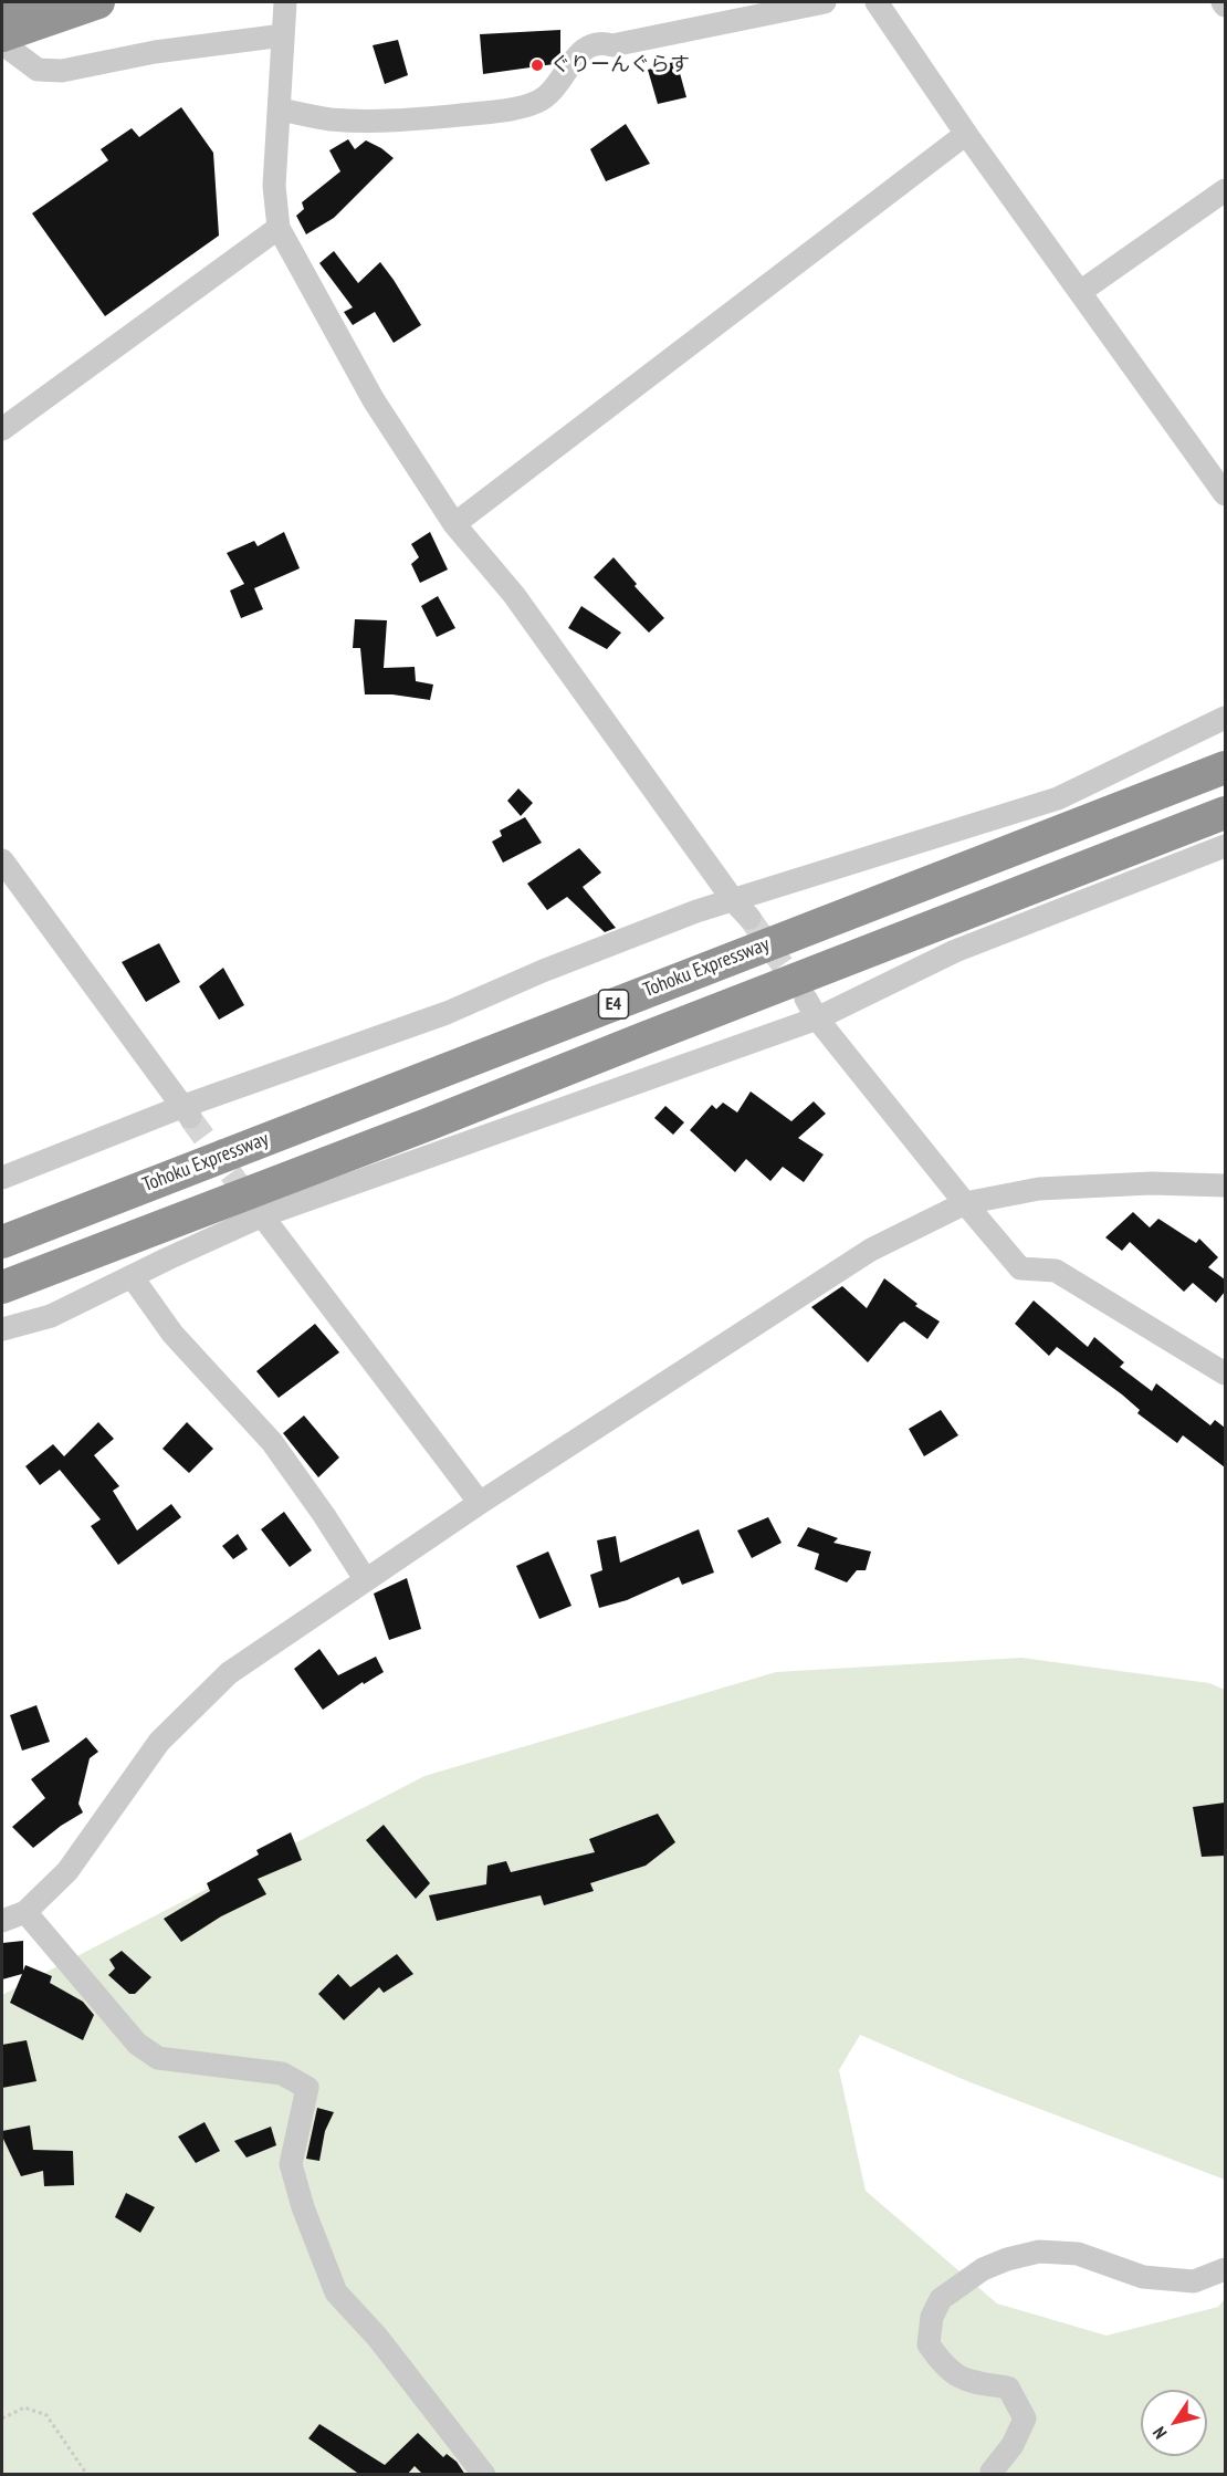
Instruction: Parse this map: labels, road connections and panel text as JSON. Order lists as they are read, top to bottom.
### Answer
{
  "streets": {
    "highway": ["Tohoku Expressway", "E4"]
  },
  "places": ["ぐりーんぐらす"],
  "north": "bottom left"
}
